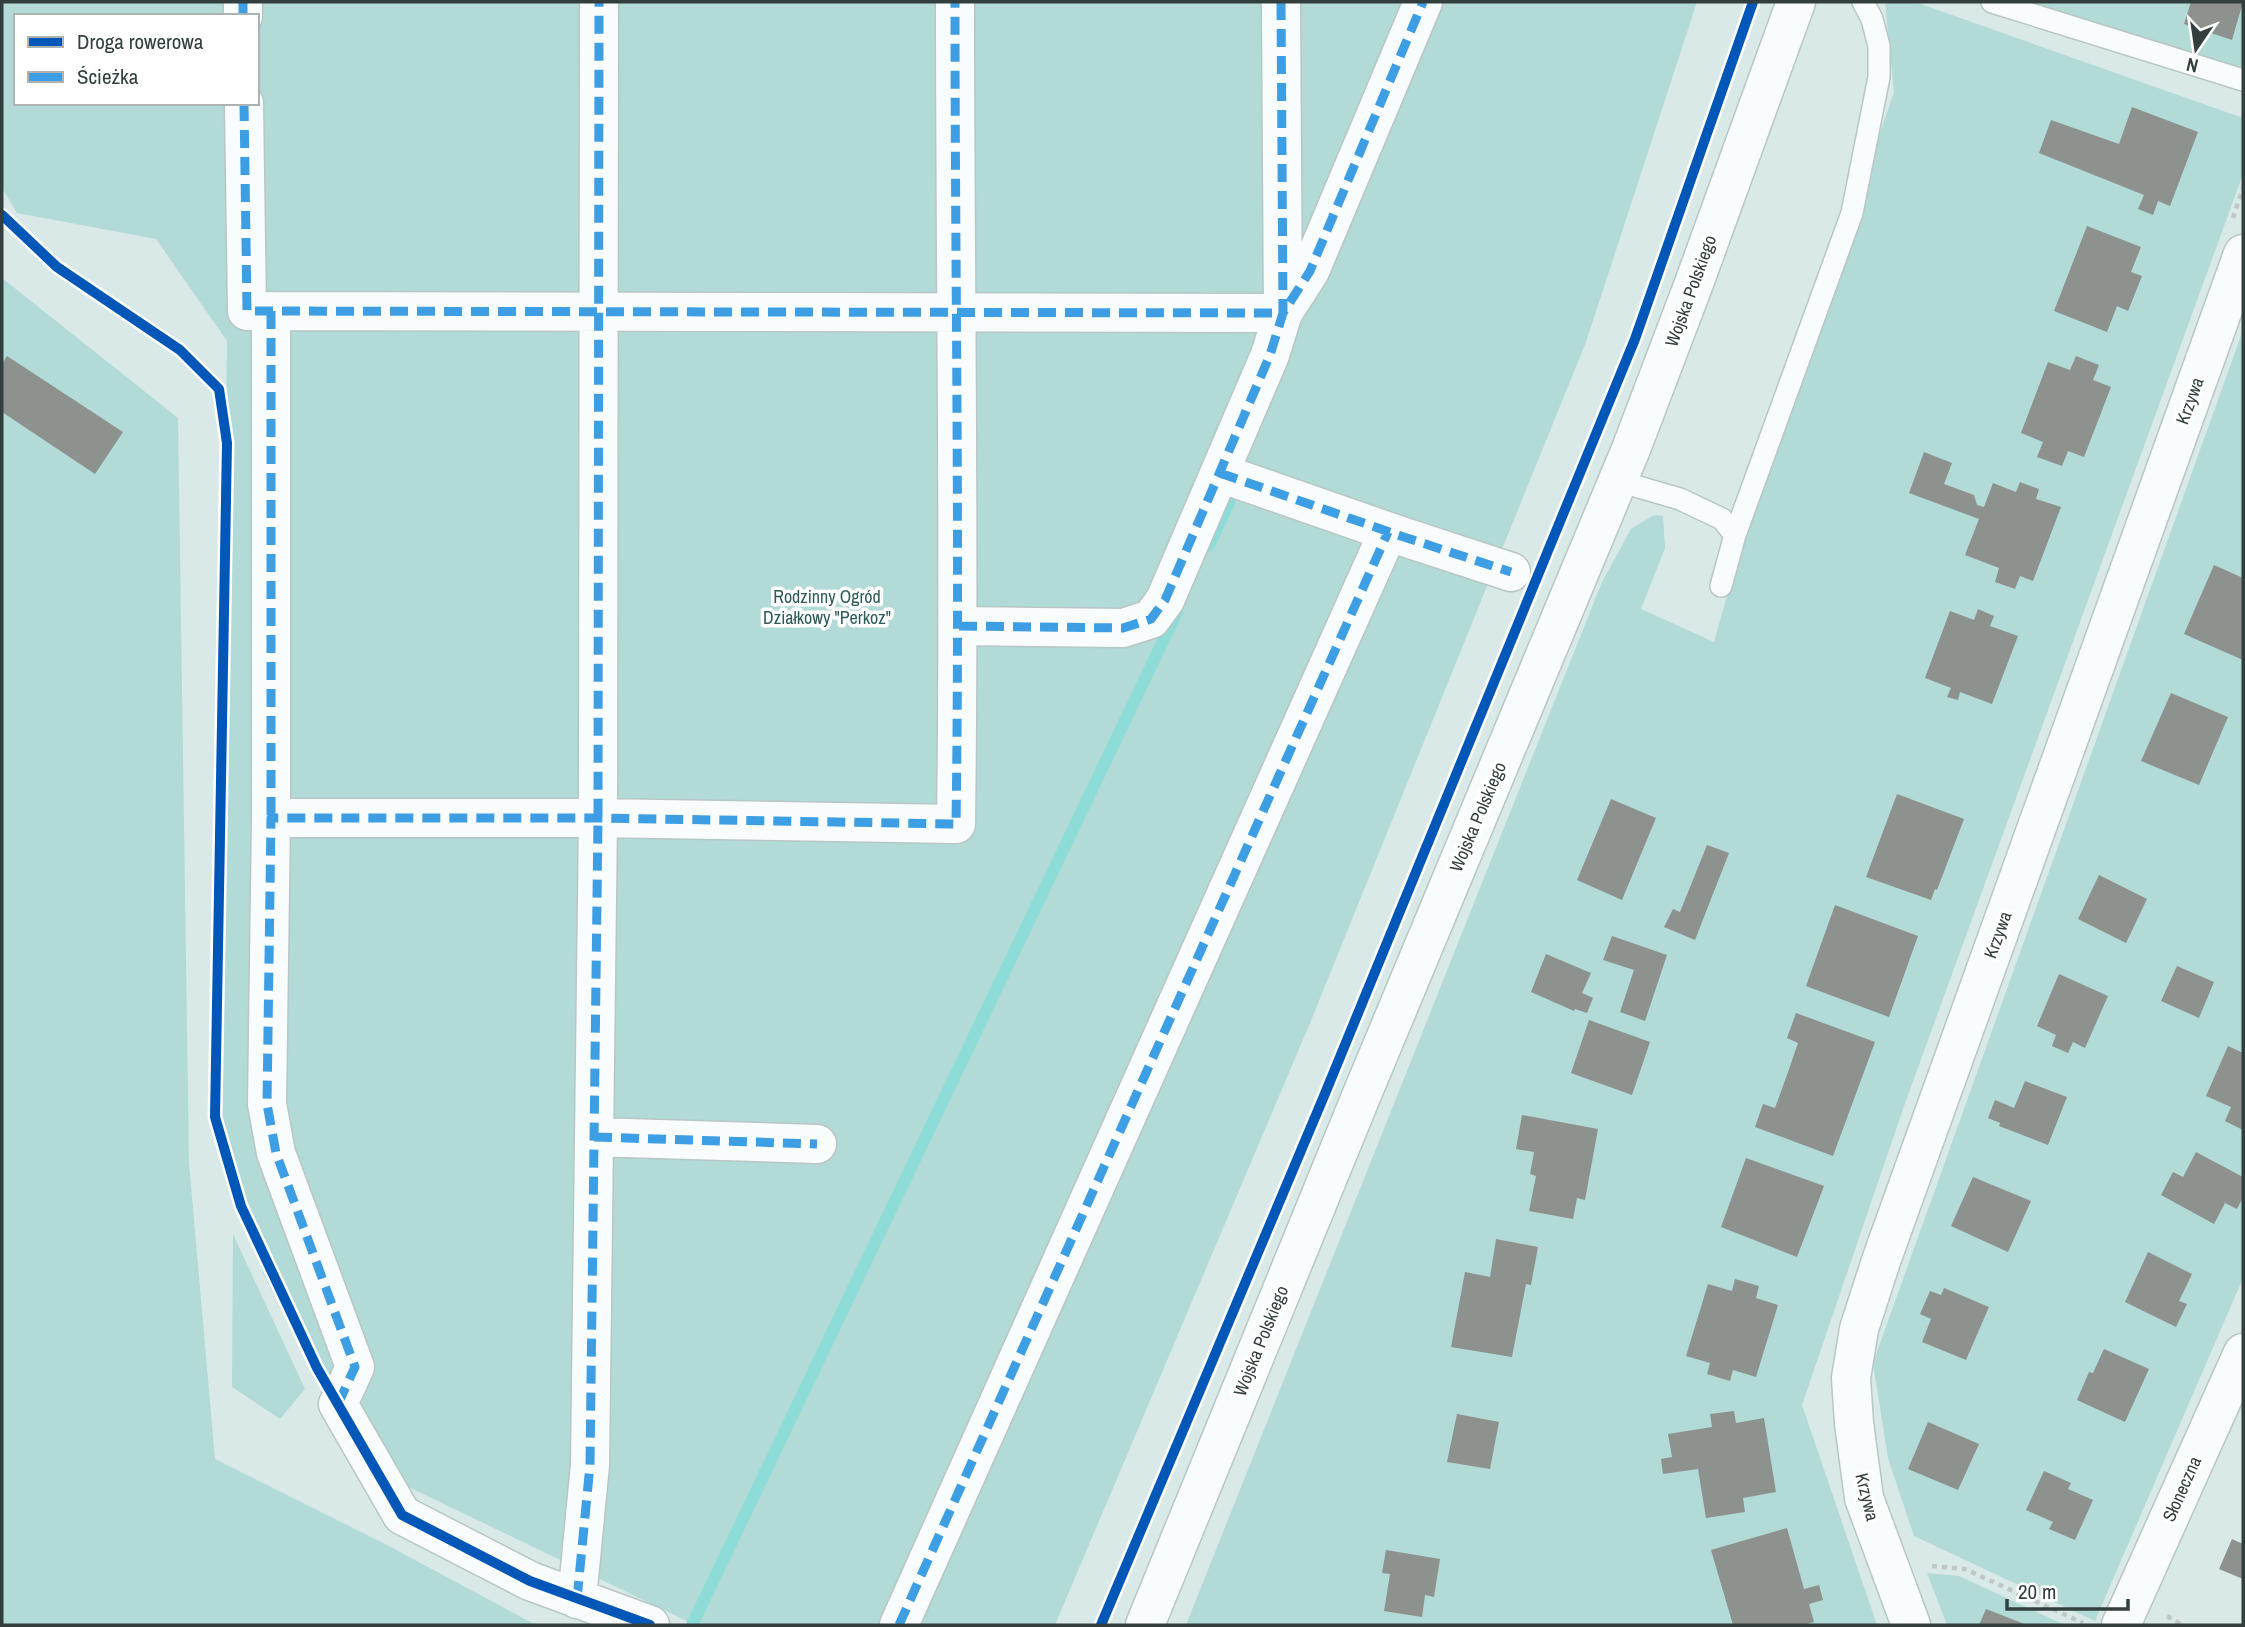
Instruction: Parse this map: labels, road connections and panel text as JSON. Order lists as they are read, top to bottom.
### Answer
{
  "streets": {
    "street": ["Wojska Polskiego", "Krzywa", "Słoneczna"]
  },
  "parks": ["Rodzinny Ogród Działkowy \"Perkoz\""],
  "legend": ["Droga rowerowa", "Ścieżka"],
  "scale_bar": "20 m",
  "north": "bottom"
}
